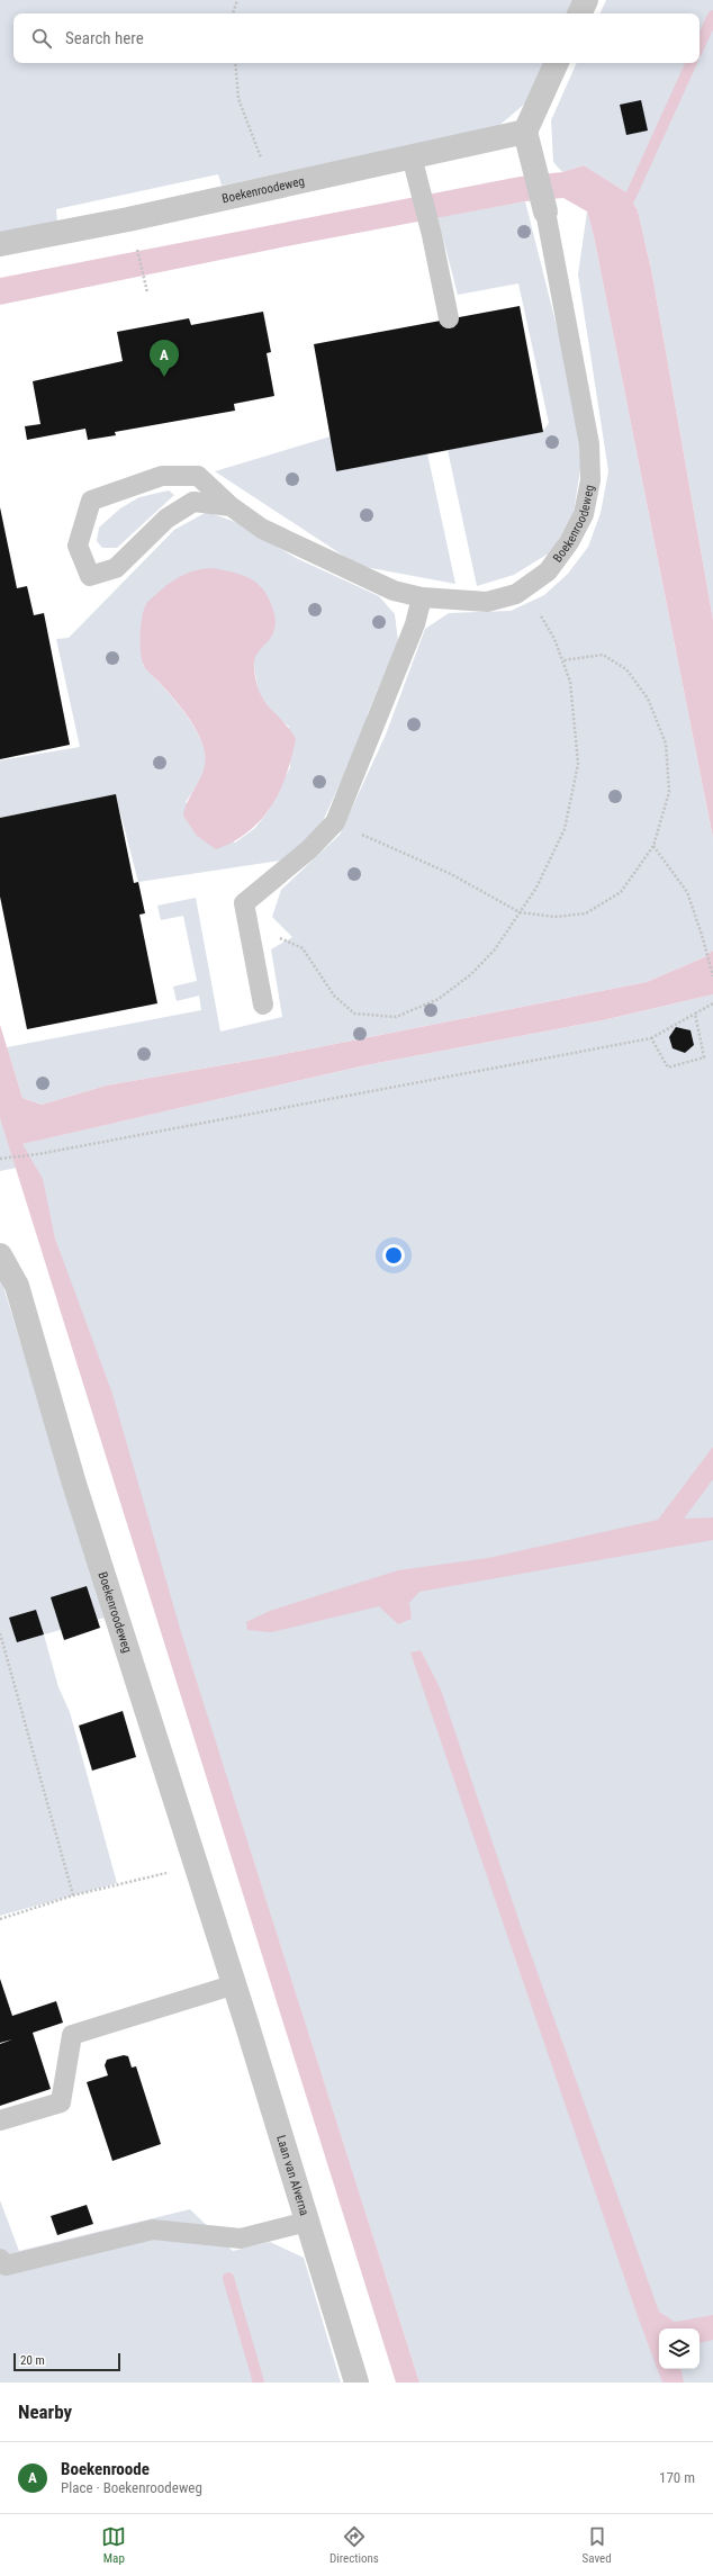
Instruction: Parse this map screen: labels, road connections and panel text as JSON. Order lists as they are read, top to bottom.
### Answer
{
  "streets": {
    "street": ["Boekenroodeweg", "Laan van Alverna"]
  },
  "crossings": [
    ["Boekenroodeweg", "Laan van Alverna"]
  ],
  "scale_bar": "20 m",
  "page": {
    "search": "Search here",
    "pins": "A",
    "scale": "20 m",
    "heading": "Nearby",
    "list": [
      {
        "mark": "A",
        "name": "Boekenroode",
        "note": "Place · Boekenroodeweg",
        "value": "170 m"
      }
    ],
    "nav": ["Map", "Directions", "Saved"]
  }
}
